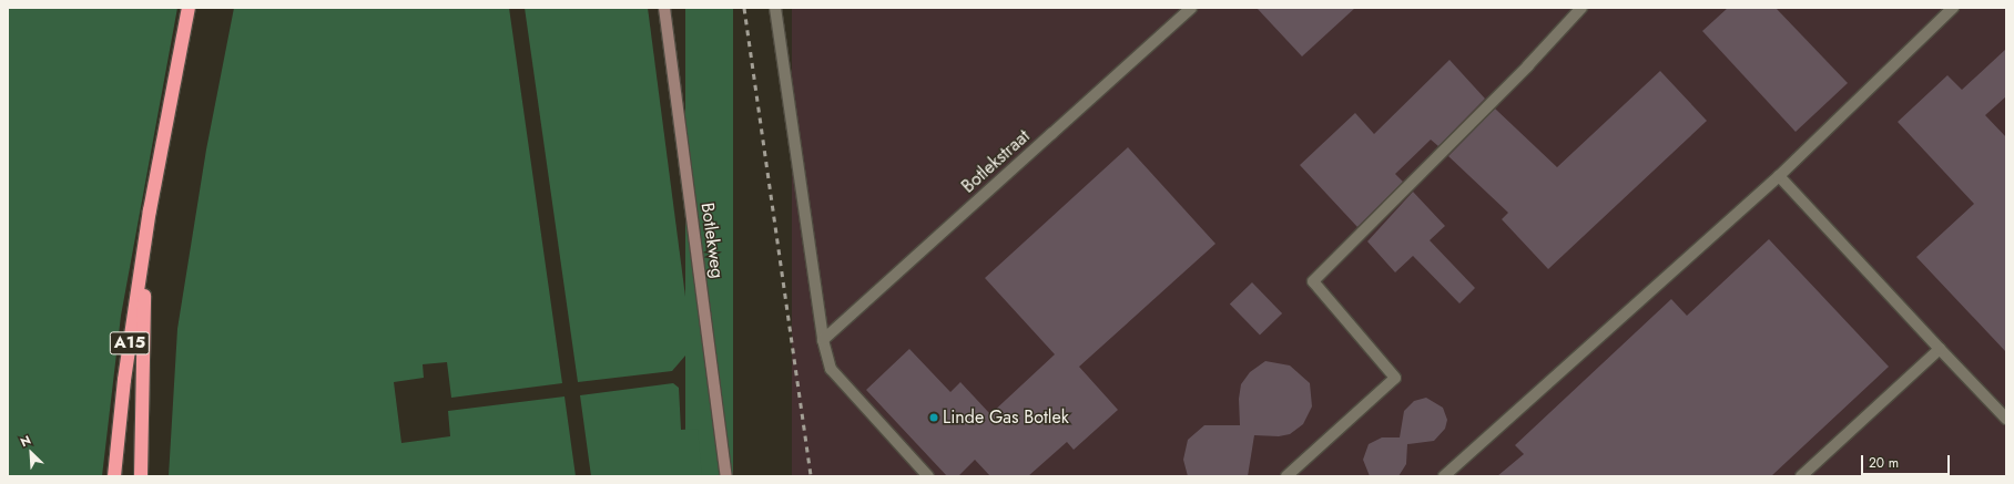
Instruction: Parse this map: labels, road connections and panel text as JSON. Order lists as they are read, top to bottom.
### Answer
{
  "streets": {
    "highway": ["A15"],
    "main road": ["Botlekweg"],
    "street": ["Botlekstraat"]
  },
  "places": ["Linde Gas Botlek"],
  "scale_bar": "20 m",
  "north": "top left"
}
